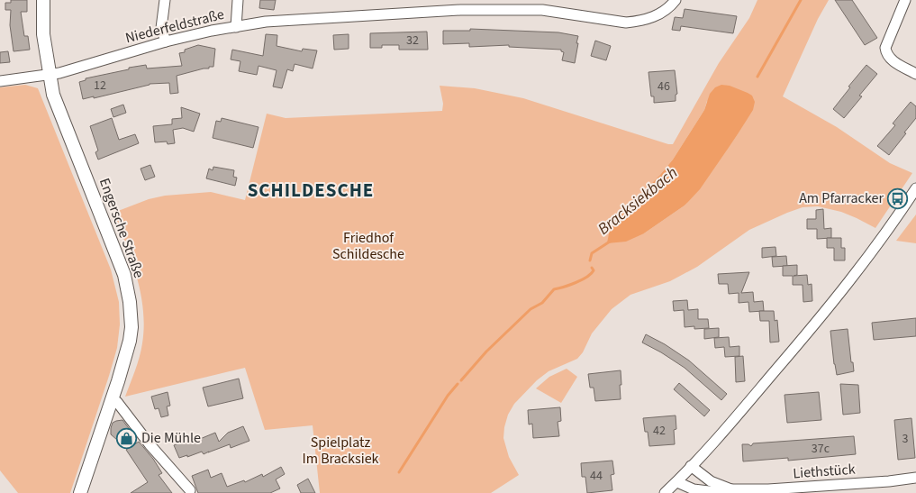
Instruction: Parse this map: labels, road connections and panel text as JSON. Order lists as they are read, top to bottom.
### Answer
{
  "streets": {
    "main road": ["Engersche Straße"],
    "street": ["Niederfeldstraße", "Liethstück"]
  },
  "crossings": [
    ["Niederfeldstraße", "Engersche Straße"]
  ],
  "districts": ["SCHILDESCHE"],
  "water": ["Bracksiekbach"],
  "parks": ["Friedhof Schildesche", "Spielplatz Im Bracksiek"],
  "places": {
    "bus stop": ["Am Pfarracker"],
    "shop": ["Die Mühle"]
  },
  "house_numbers": [
    "32",
    "12",
    "46",
    "42",
    "3",
    "37c",
    "44"
  ]
}
